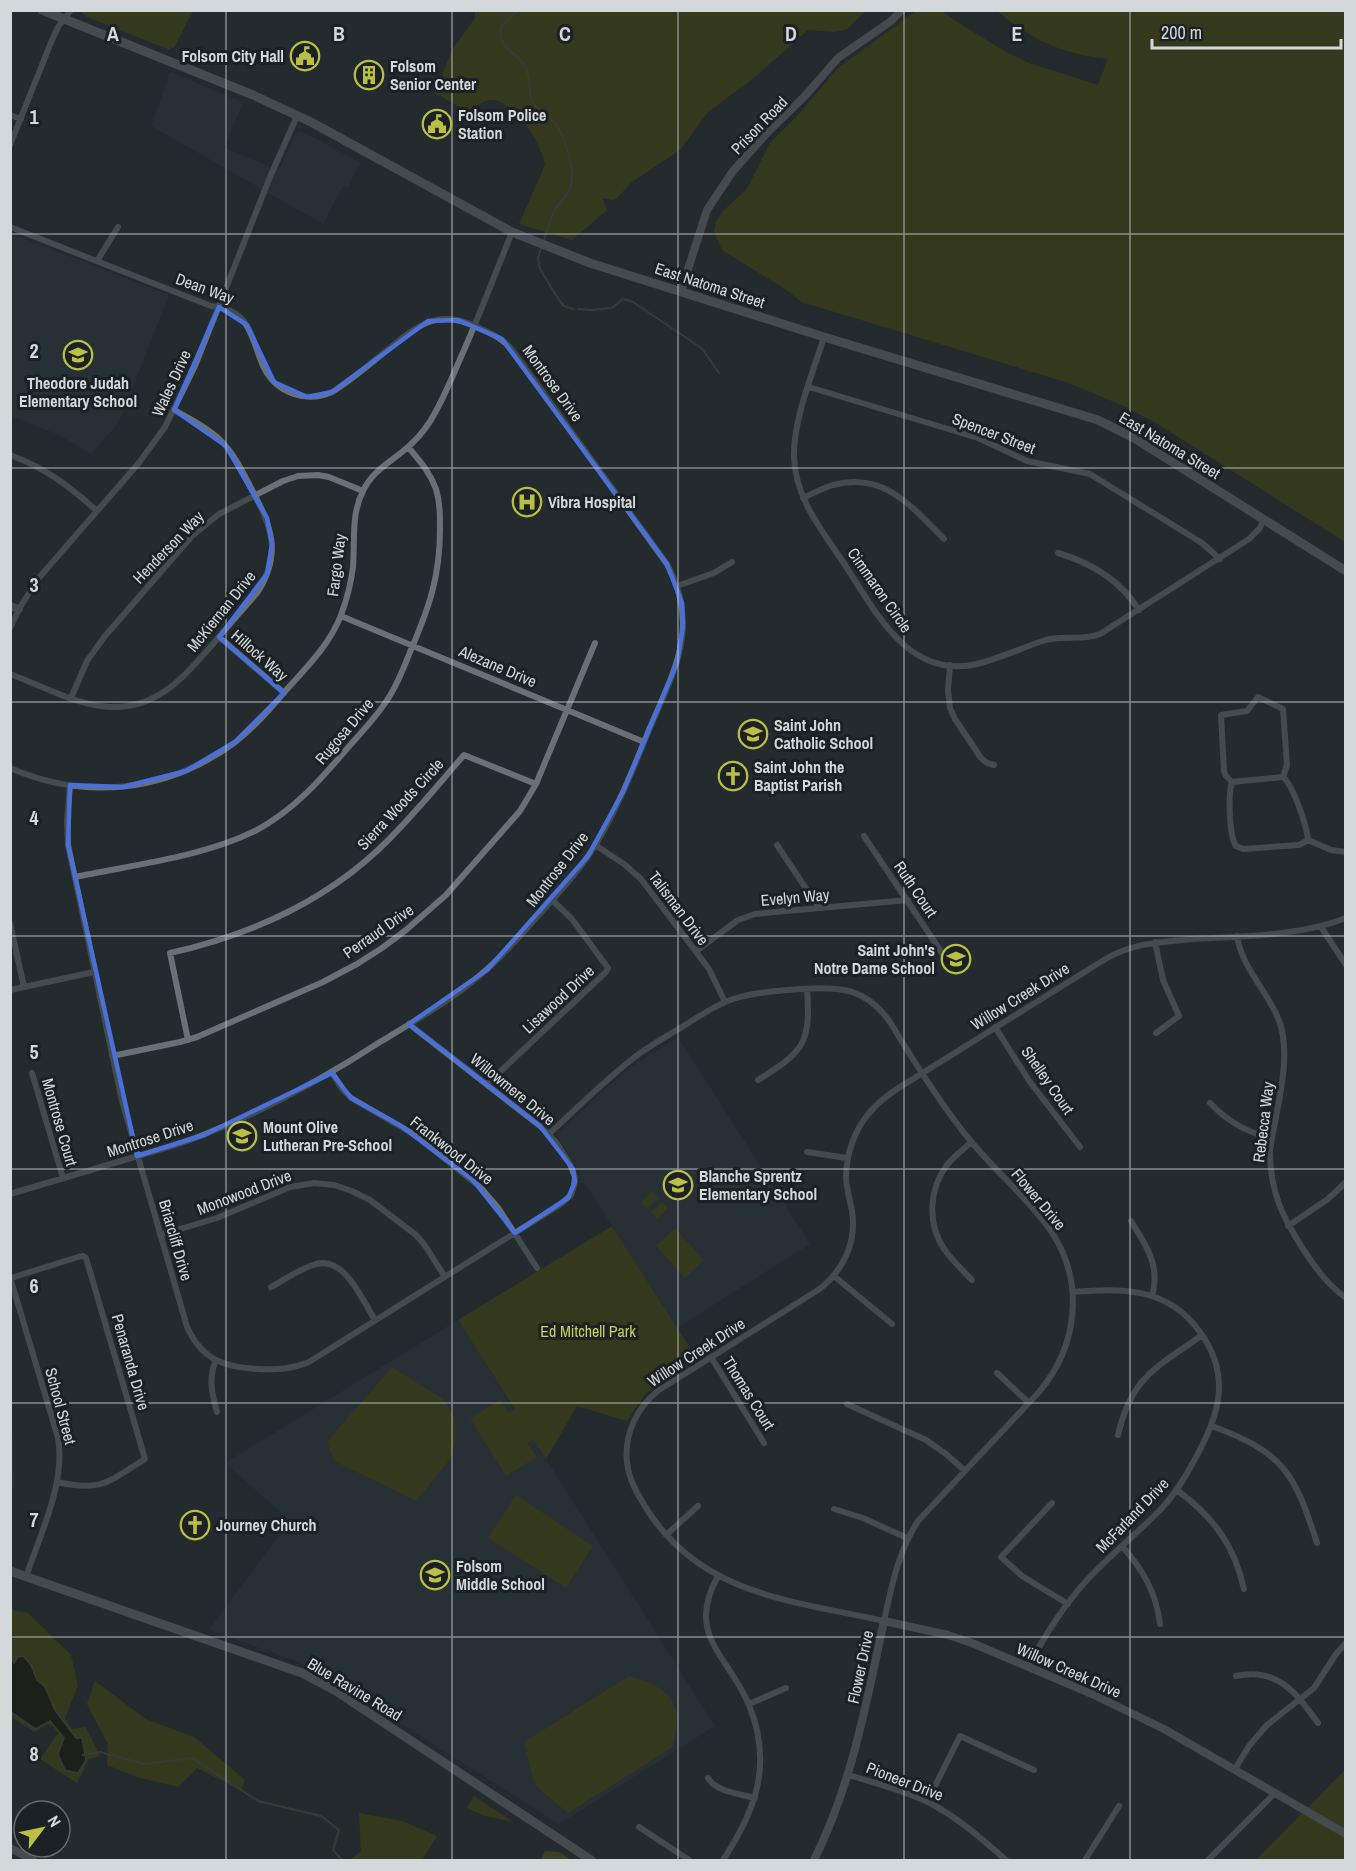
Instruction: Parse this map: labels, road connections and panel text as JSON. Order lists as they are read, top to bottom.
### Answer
{
  "streets": {
    "main road": ["East Natoma Street", "Blue Ravine Road"],
    "street": [
      "Prison Road",
      "Dean Way",
      "Wales Drive",
      "Montrose Drive",
      "Spencer Street",
      "Henderson Way",
      "Fargo Way",
      "Cimmaron Circle",
      "McKiernan Drive",
      "Hillock Way",
      "Alezane Drive",
      "Rugosa Drive",
      "Sierra Woods Circle",
      "Ruth Court",
      "Evelyn Way",
      "Talisman Drive",
      "Perraud Drive",
      "Willow Creek Drive",
      "Lisawood Drive",
      "Shelley Court",
      "Willowmere Drive",
      "Montrose Court",
      "Rebecca Way",
      "Frankwood Drive",
      "Monowood Drive",
      "Flower Drive",
      "Briarcliff Drive",
      "Penaranda Drive",
      "Thomas Court",
      "School Street",
      "McFarland Drive",
      "Pioneer Drive"
    ]
  },
  "crossings": [
    ["Prison Road", "East Natoma Street"],
    ["East Natoma Street", "Wales Drive"],
    ["East Natoma Street", "Fargo Way"],
    ["East Natoma Street", "Cimmaron Circle"],
    ["Dean Way", "Wales Drive"],
    ["Dean Way", "Montrose Drive"],
    ["Dean Way", "Fargo Way"],
    ["Wales Drive", "McKiernan Drive"],
    ["Montrose Drive", "Fargo Way"],
    ["Montrose Drive", "Alezane Drive"],
    ["Montrose Drive", "Talisman Drive"],
    ["Montrose Drive", "Lisawood Drive"],
    ["Montrose Drive", "Willowmere Drive"],
    ["Montrose Drive", "Montrose Court"],
    ["Montrose Drive", "Frankwood Drive"],
    ["Montrose Drive", "Briarcliff Drive"],
    ["Spencer Street", "Cimmaron Circle"],
    ["Henderson Way", "Fargo Way"],
    ["Henderson Way", "McKiernan Drive"],
    ["Fargo Way", "Hillock Way"],
    ["Fargo Way", "Alezane Drive"],
    ["Fargo Way", "Rugosa Drive"],
    ["Fargo Way", "Briarcliff Drive"],
    ["McKiernan Drive", "Hillock Way"],
    ["Alezane Drive", "Rugosa Drive"],
    ["Alezane Drive", "Perraud Drive"],
    ["Rugosa Drive", "Briarcliff Drive"],
    ["Sierra Woods Circle", "Perraud Drive"],
    ["Ruth Court", "Evelyn Way"],
    ["Evelyn Way", "Talisman Drive"],
    ["Talisman Drive", "Flower Drive"],
    ["Perraud Drive", "Briarcliff Drive"],
    ["Willow Creek Drive", "Shelley Court"],
    ["Willow Creek Drive", "Rebecca Way"],
    ["Willow Creek Drive", "Flower Drive"],
    ["Willow Creek Drive", "Thomas Court"],
    ["Willow Creek Drive", "McFarland Drive"],
    ["Lisawood Drive", "Willowmere Drive"],
    ["Willowmere Drive", "Frankwood Drive"],
    ["Willowmere Drive", "Flower Drive"],
    ["Willowmere Drive", "Briarcliff Drive"],
    ["Frankwood Drive", "Briarcliff Drive"],
    ["Monowood Drive", "Briarcliff Drive"],
    ["Flower Drive", "McFarland Drive"],
    ["Flower Drive", "Pioneer Drive"],
    ["Penaranda Drive", "School Street"],
    ["School Street", "Blue Ravine Road"]
  ],
  "parks": ["Ed Mitchell Park"],
  "places": {
    "public building": ["Folsom City Hall", "Folsom Police Station"],
    "building": ["Folsom Senior Center"],
    "school or university": [
      "Theodore Judah Elementary School",
      "Saint John Catholic School",
      "Saint John's Notre Dame School",
      "Mount Olive Lutheran Pre-School",
      "Blanche Sprentz Elementary School",
      "Folsom Middle School"
    ],
    "hospital": ["Vibra Hospital"],
    "church": ["Saint John the Baptist Parish", "Journey Church"]
  },
  "scale_bar": "200 m",
  "north": "top right",
  "grid": {
    "columns": [
      "A",
      "B",
      "C",
      "D",
      "E"
    ],
    "rows": [
      "1",
      "2",
      "3",
      "4",
      "5",
      "6",
      "7",
      "8"
    ]
  }
}
